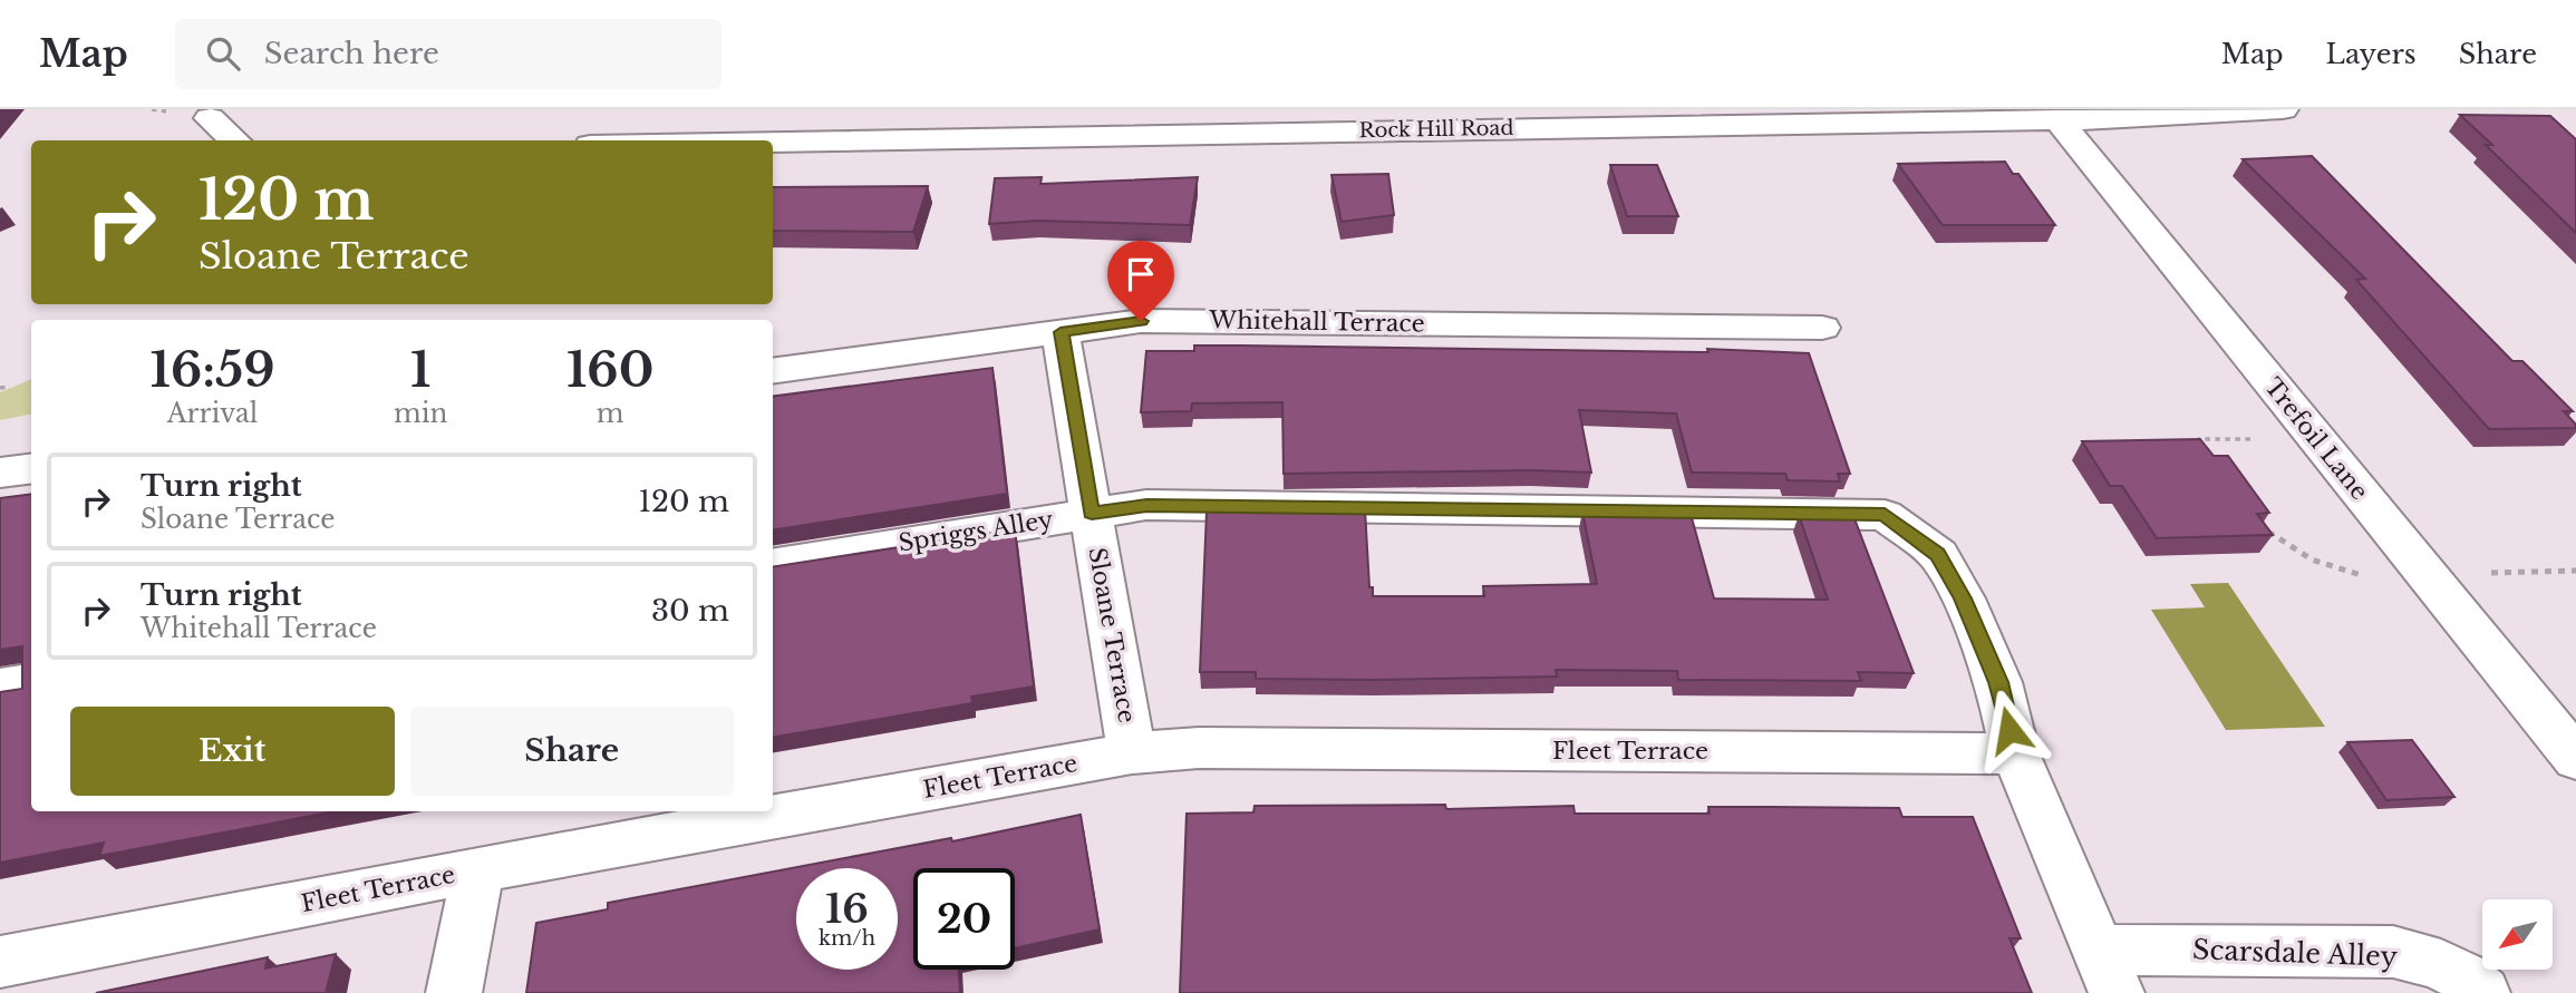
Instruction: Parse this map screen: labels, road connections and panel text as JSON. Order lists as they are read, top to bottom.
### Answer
{
  "streets": {
    "street": [
      "Rock Hill Road",
      "Whitehall Terrace",
      "Trefoil Lane",
      "Spriggs Alley",
      "Sloane Terrace",
      "Fleet Terrace",
      "Scarsdale Alley"
    ]
  },
  "crossings": [
    ["Rock Hill Road", "Trefoil Lane"],
    ["Whitehall Terrace", "Sloane Terrace"],
    ["Spriggs Alley", "Sloane Terrace"],
    ["Spriggs Alley", "Fleet Terrace"],
    ["Spriggs Alley", "Scarsdale Alley"],
    ["Sloane Terrace", "Fleet Terrace"]
  ],
  "north": "bottom left",
  "page": {
    "header": "Map",
    "search": "Search here",
    "nav": ["Map", "Layers", "Share"],
    "turn": ["120 m", "Sloane Terrace"],
    "eta": [
      "16:59",
      "Arrival",
      "1",
      "min",
      "160",
      "m"
    ],
    "list": [
      {
        "name": "Turn right",
        "note": "Sloane Terrace",
        "value": "120 m"
      },
      {
        "name": "Turn right",
        "note": "Whitehall Terrace",
        "value": "30 m"
      }
    ],
    "buttons": ["Exit", "Share"],
    "speed": "16 km/h",
    "limit": "20"
  }
}
